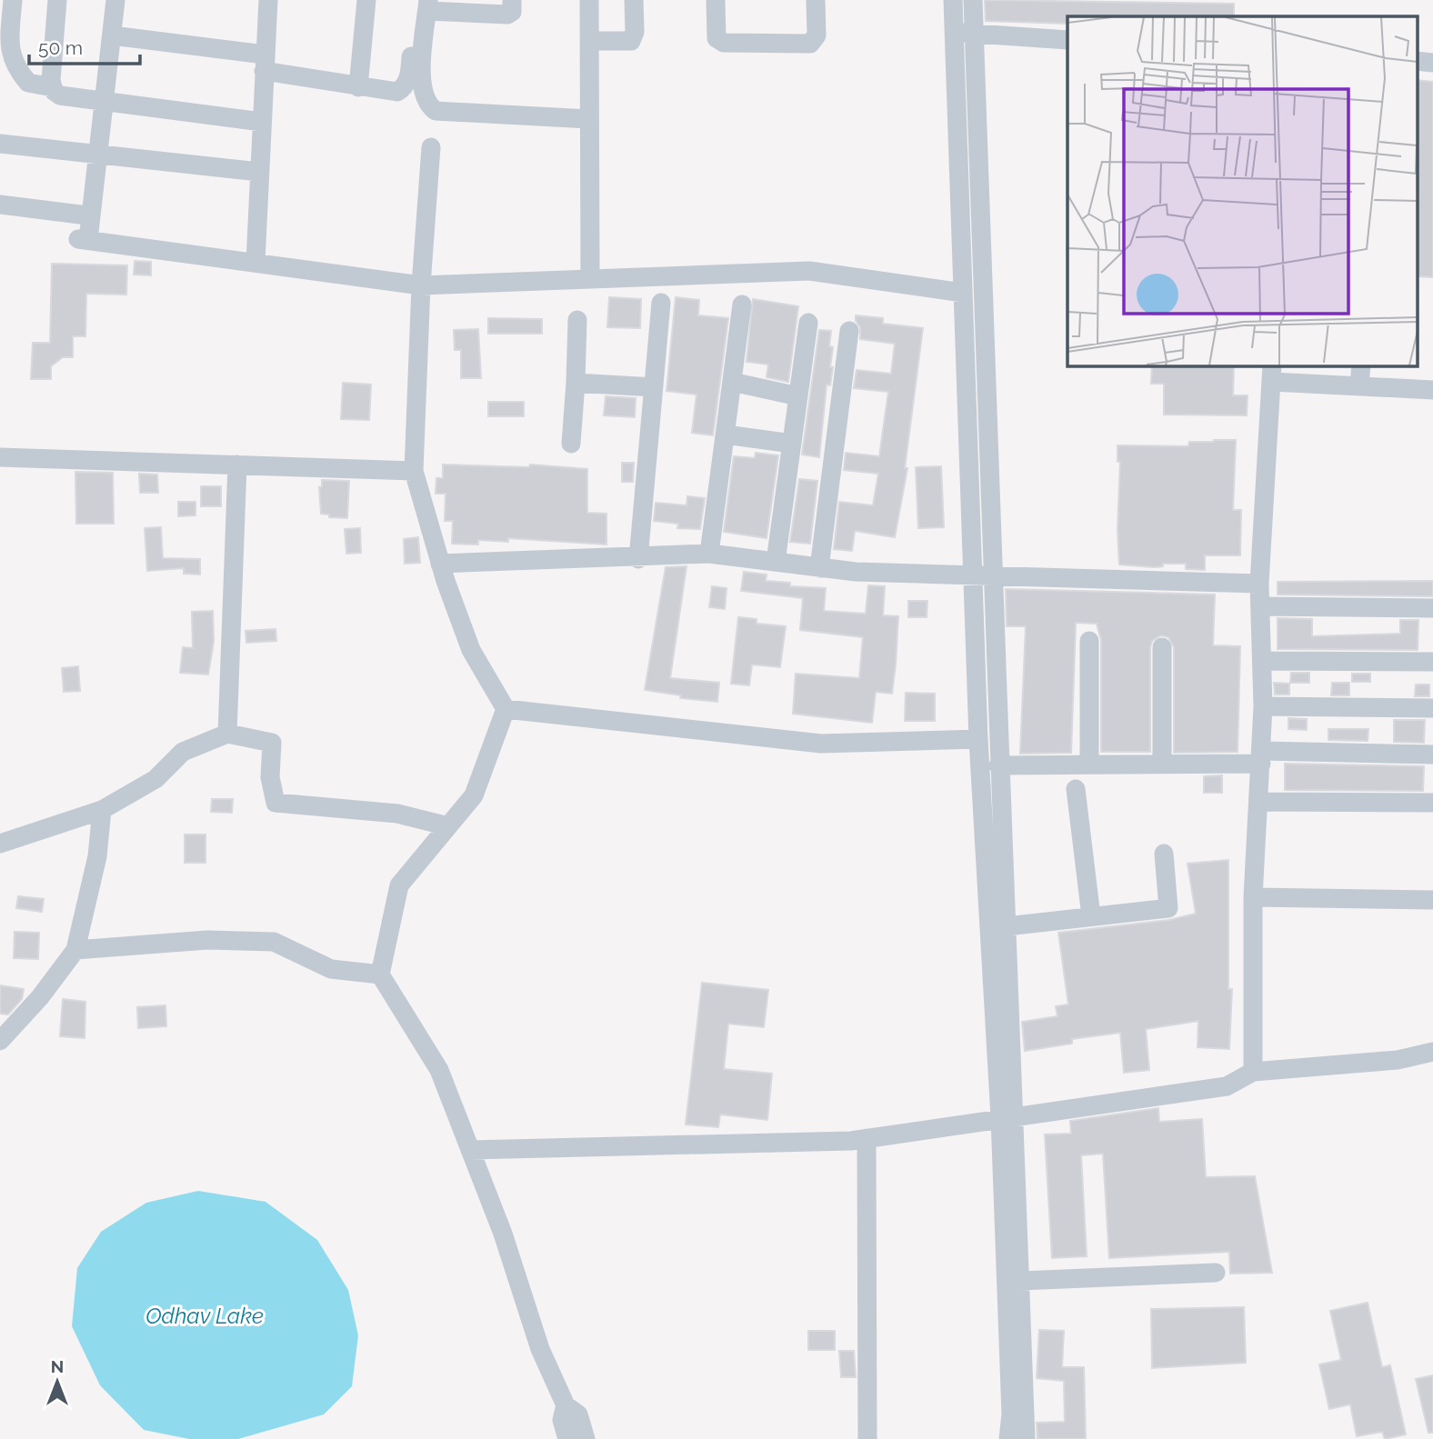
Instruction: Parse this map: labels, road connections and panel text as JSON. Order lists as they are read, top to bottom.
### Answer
{
  "water": ["Odhav Lake"],
  "scale_bar": "50 m",
  "north": "top"
}
